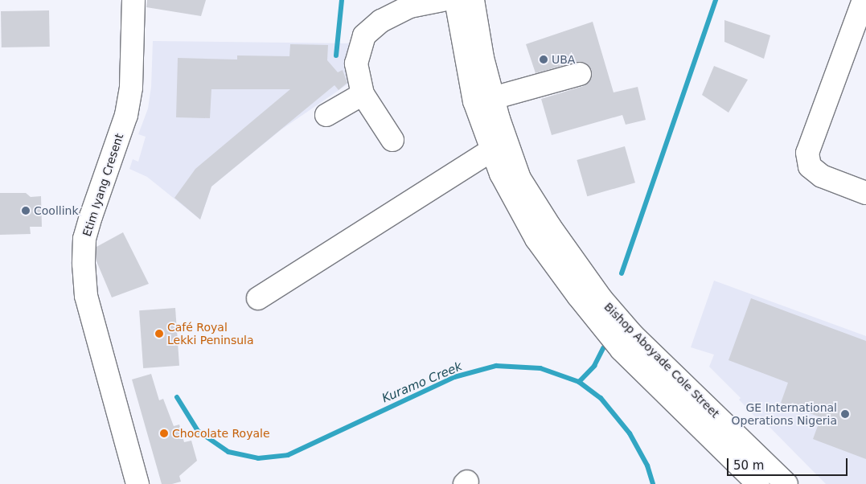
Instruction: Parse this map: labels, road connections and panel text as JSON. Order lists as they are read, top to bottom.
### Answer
{
  "streets": {
    "street": ["Etim Iyang Cresent", "Bishop Aboyade Cole Street"]
  },
  "water": ["Kuramo Creek"],
  "places": [
    "UBA",
    "Coollink",
    "Café Royal Lekki Peninsula",
    "GE International Operations Nigeria",
    "Chocolate Royale"
  ],
  "scale_bar": "50 m"
}
